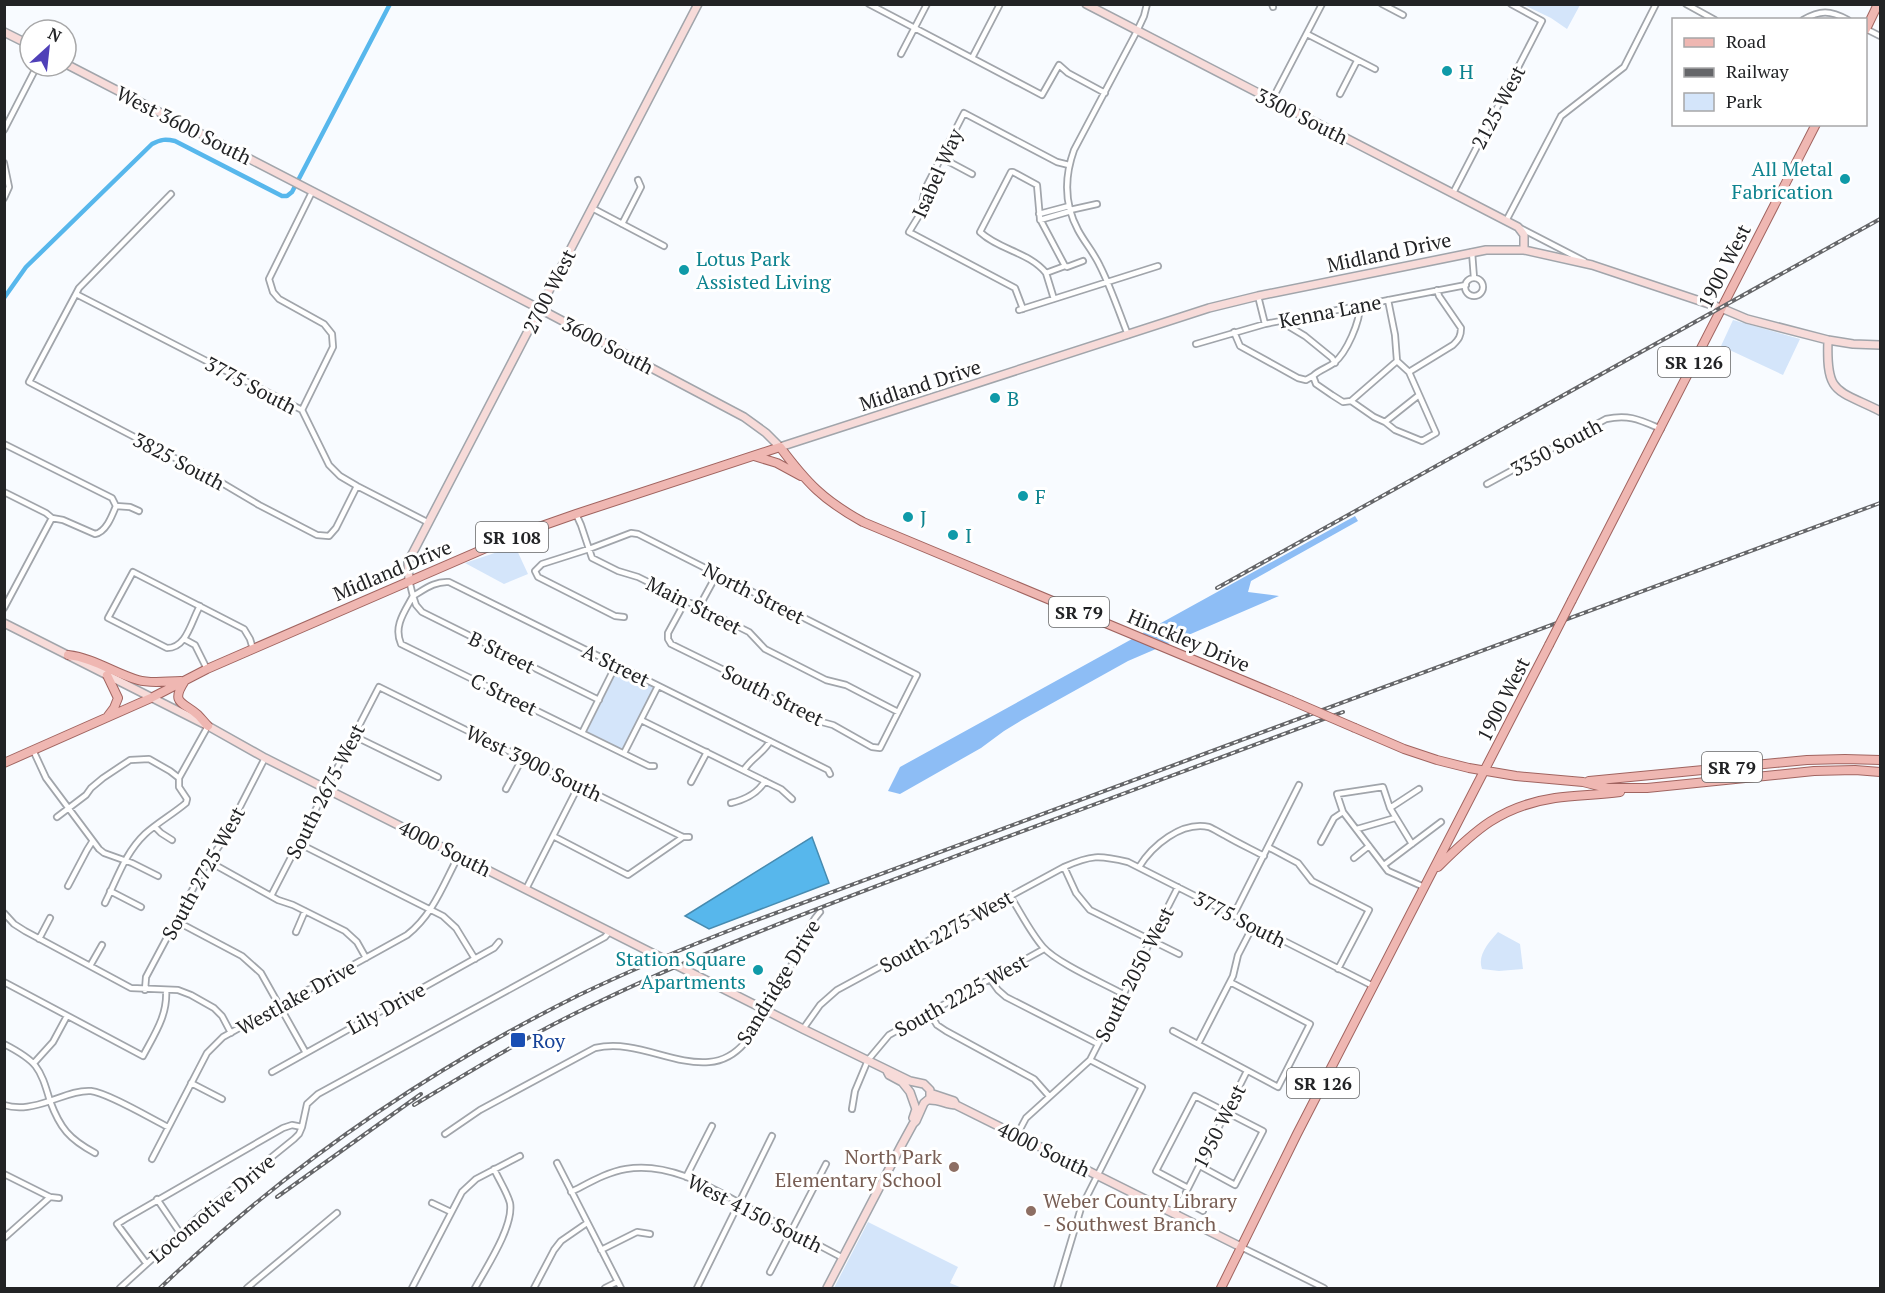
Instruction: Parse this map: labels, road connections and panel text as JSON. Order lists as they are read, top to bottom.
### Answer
{
  "streets": {
    "main road": [
      "Midland Drive",
      "1900 West",
      "SR 126",
      "SR 108",
      "SR 79",
      "Hinckley Drive"
    ],
    "street": [
      "2125 West",
      "3300 South",
      "West 3600 South",
      "Isabel Way",
      "2700 West",
      "Kenna Lane",
      "3600 South",
      "3775 South",
      "3350 South",
      "3825 South",
      "North Street",
      "Main Street",
      "B Street",
      "A Street",
      "C Street",
      "South Street",
      "West 3900 South",
      "South 2675 West",
      "4000 South",
      "South 2725 West",
      "South 2275 West",
      "South 2050 West",
      "Sandridge Drive",
      "South 2225 West",
      "Westlake Drive",
      "Lily Drive",
      "1950 West",
      "Locomotive Drive",
      "West 4150 South"
    ]
  },
  "crossings": [
    ["2125 West", "3300 South"],
    ["3300 South", "Midland Drive"],
    ["West 3600 South", "3600 South"],
    ["Midland Drive", "1900 West"],
    ["Midland Drive", "2700 West"],
    ["Midland Drive", "3600 South"],
    ["Midland Drive", "Hinckley Drive"],
    ["Midland Drive", "4000 South"],
    ["1900 West", "3775 South"],
    ["1900 West", "3350 South"],
    ["1900 West", "Hinckley Drive"],
    ["1900 West", "4000 South"],
    ["2700 West", "3600 South"],
    ["2700 West", "3775 South"],
    ["3600 South", "Hinckley Drive"],
    ["3775 South", "3825 South"],
    ["3775 South", "South 2275 West"],
    ["3775 South", "South 2050 West"],
    ["North Street", "Main Street"],
    ["North Street", "South Street"],
    ["Main Street", "South Street"],
    ["B Street", "A Street"],
    ["B Street", "C Street"],
    ["A Street", "C Street"],
    ["West 3900 South", "South 2675 West"],
    ["South 2675 West", "4000 South"],
    ["4000 South", "South 2725 West"],
    ["4000 South", "South 2275 West"],
    ["4000 South", "Sandridge Drive"],
    ["4000 South", "South 2225 West"],
    ["4000 South", "Westlake Drive"],
    ["4000 South", "1950 West"]
  ],
  "places": {
    "other": [
      "H",
      "All Metal Fabrication",
      "Lotus Park Assisted Living",
      "B",
      "F",
      "J",
      "I",
      "Station Square Apartments",
      "North Park Elementary School",
      "Weber County Library - Southwest Branch"
    ],
    "transit": ["Roy"]
  },
  "legend": ["Road", "Railway", "Park"],
  "north": "top right"
}
